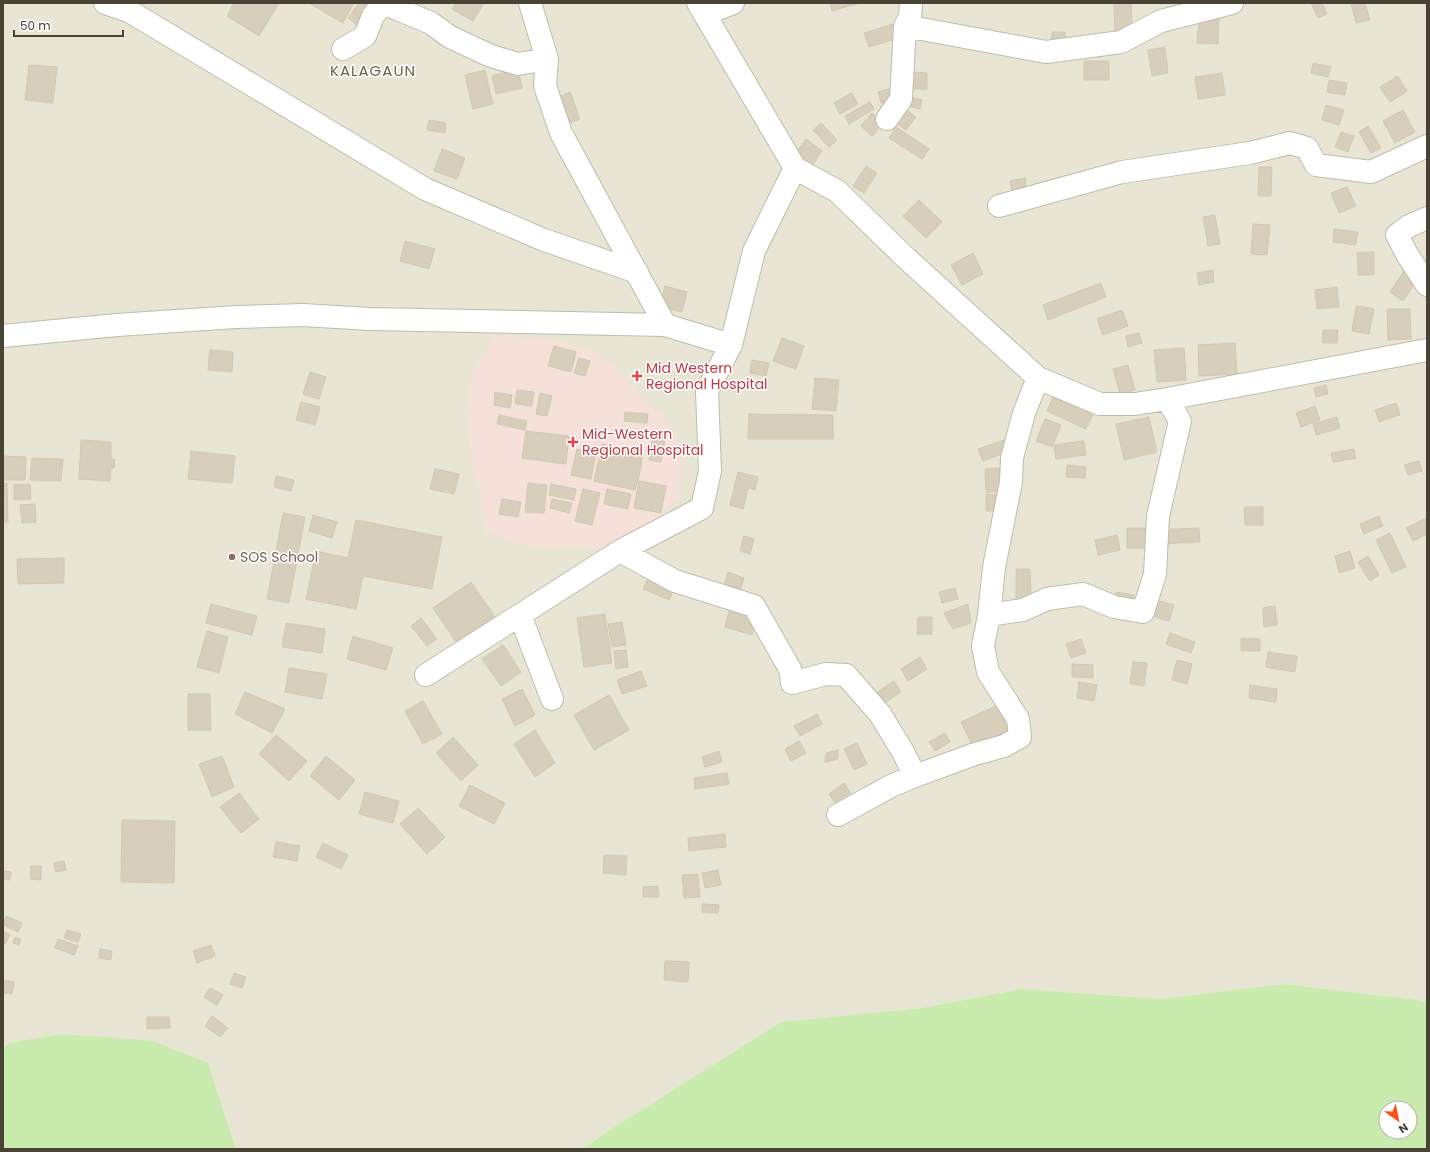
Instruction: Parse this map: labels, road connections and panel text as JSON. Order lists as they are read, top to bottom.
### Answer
{
  "districts": ["KALAGAUN"],
  "places": {
    "health": ["Mid Western Regional Hospital", "Mid-Western Regional Hospital"],
    "other": ["SOS School"]
  },
  "scale_bar": "50 m",
  "north": "bottom right"
}
